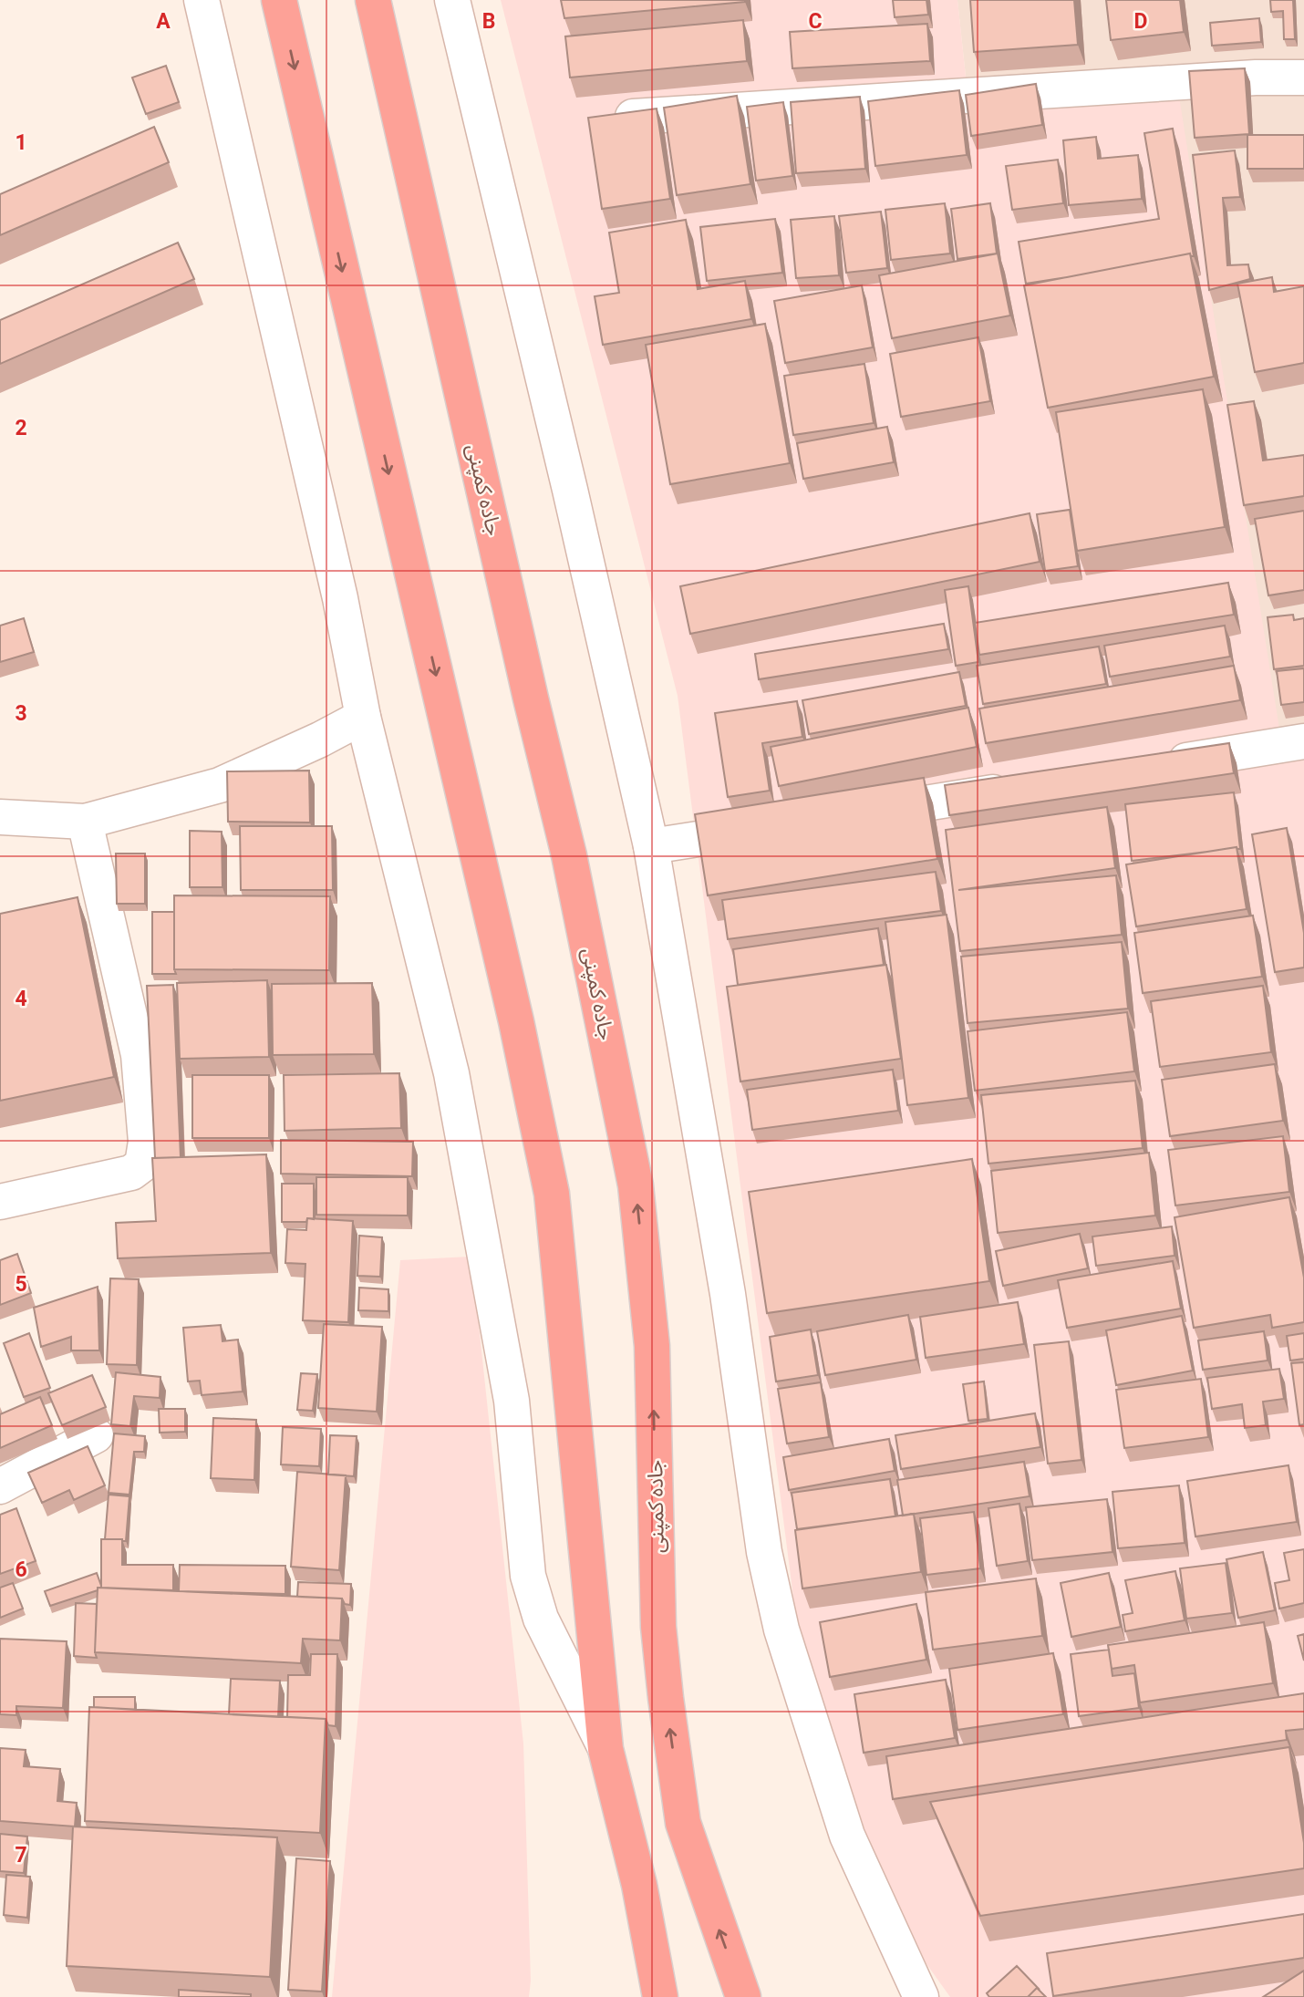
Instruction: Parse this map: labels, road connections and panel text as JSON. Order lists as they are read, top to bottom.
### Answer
{
  "streets": {
    "highway": ["جاده کمپنی"]
  },
  "grid": {
    "columns": [
      "A",
      "B",
      "C",
      "D"
    ],
    "rows": [
      "1",
      "2",
      "3",
      "4",
      "5",
      "6",
      "7"
    ]
  }
}
